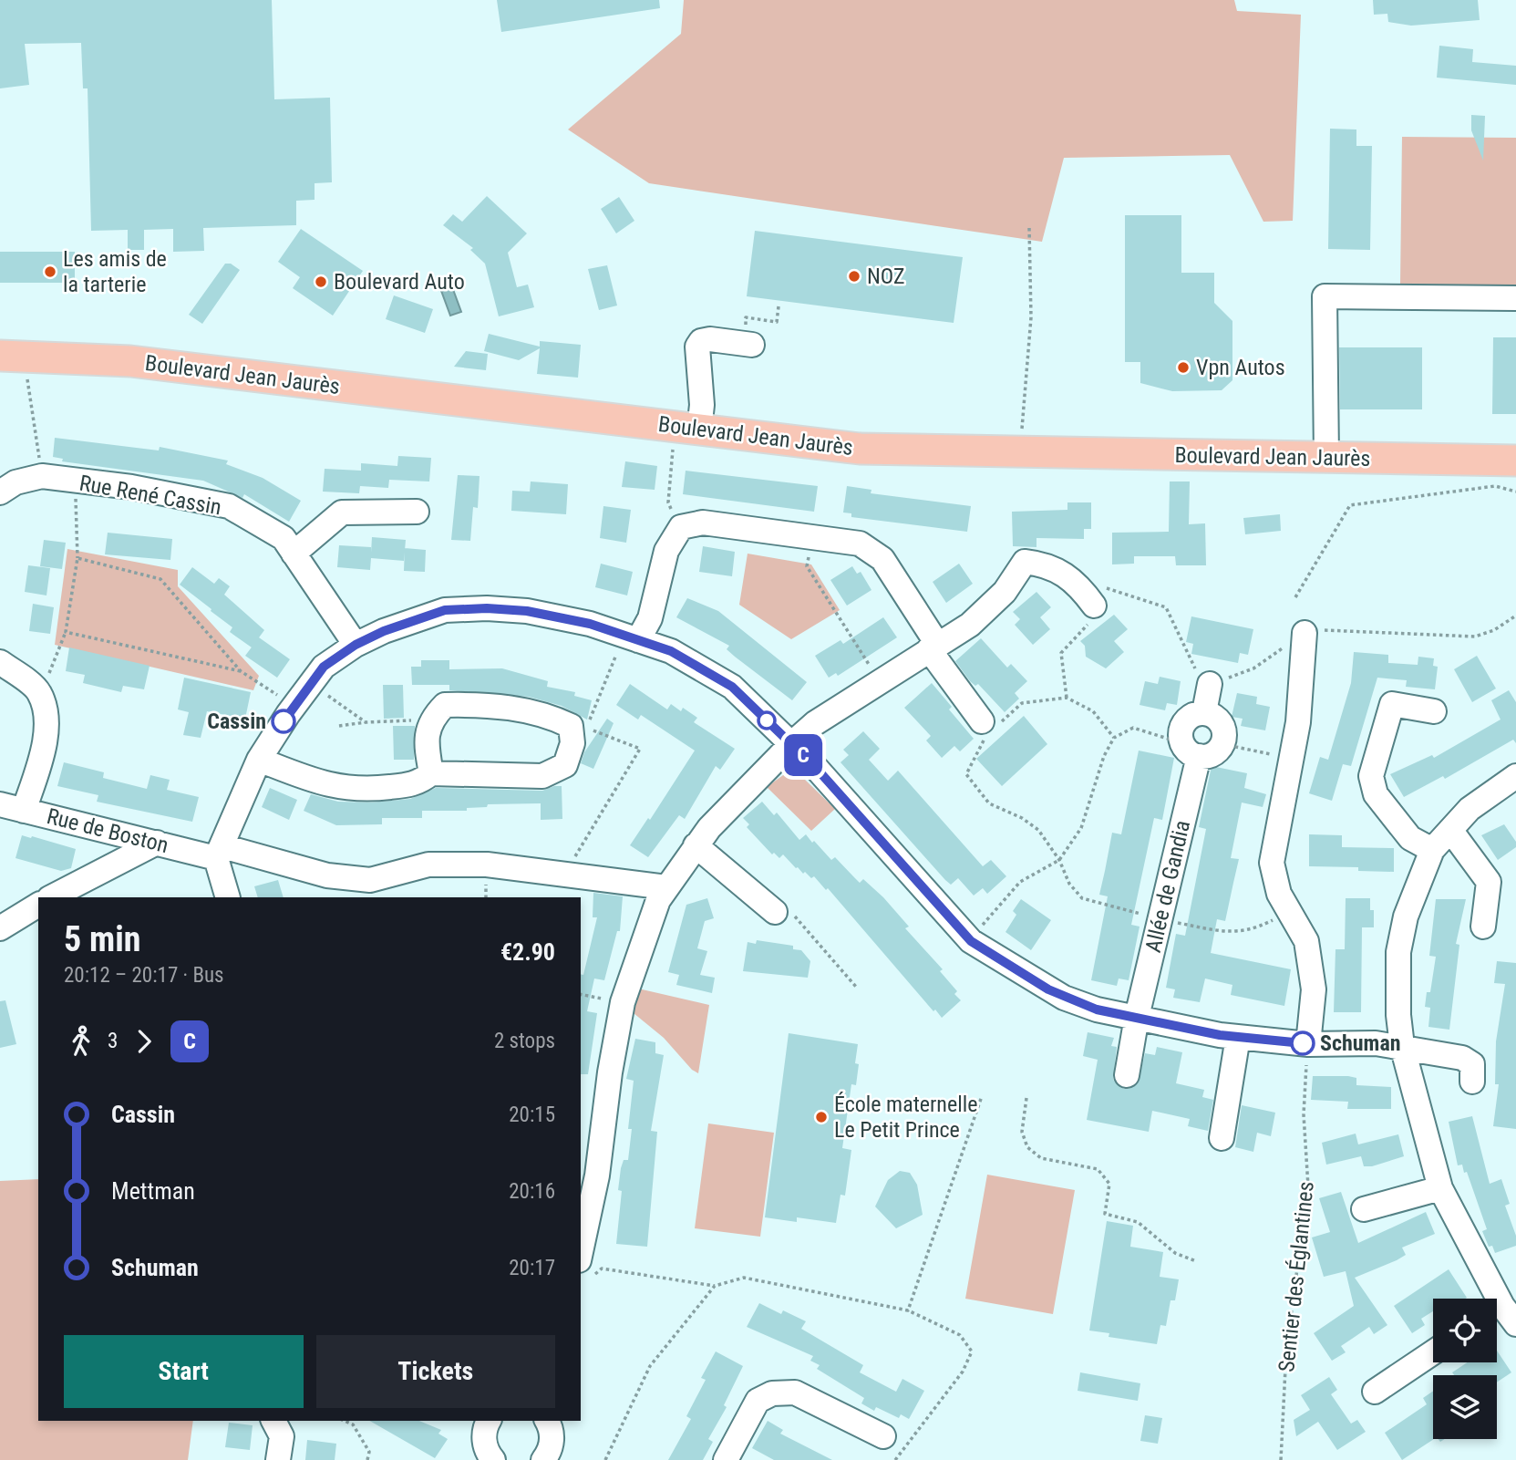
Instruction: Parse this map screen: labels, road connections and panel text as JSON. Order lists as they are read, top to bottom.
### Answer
{
  "streets": {
    "main road": ["Boulevard Jean Jaurès"],
    "street": ["Rue René Cassin", "Rue de Boston", "Allée de Gandia"],
    "path": ["Sentier des Églantines"]
  },
  "places": [
    "Les amis de la tarterie",
    "NOZ",
    "Boulevard Auto",
    "Vpn Autos",
    "Cassin",
    "Schuman",
    "École maternelle Le Petit Prince"
  ],
  "lines": ["bus line C"],
  "page": {
    "on_map": "C",
    "heading": ["5 min", "20:12 – 20:17 · Bus", "€2.90"],
    "legs": ["3", "C", "2 stops"],
    "list": [
      {
        "name": "Cassin",
        "value": "20:15"
      },
      {
        "name": "Mettman",
        "value": "20:16"
      },
      {
        "name": "Schuman",
        "value": "20:17"
      }
    ],
    "buttons": ["Start", "Tickets"]
  }
}
